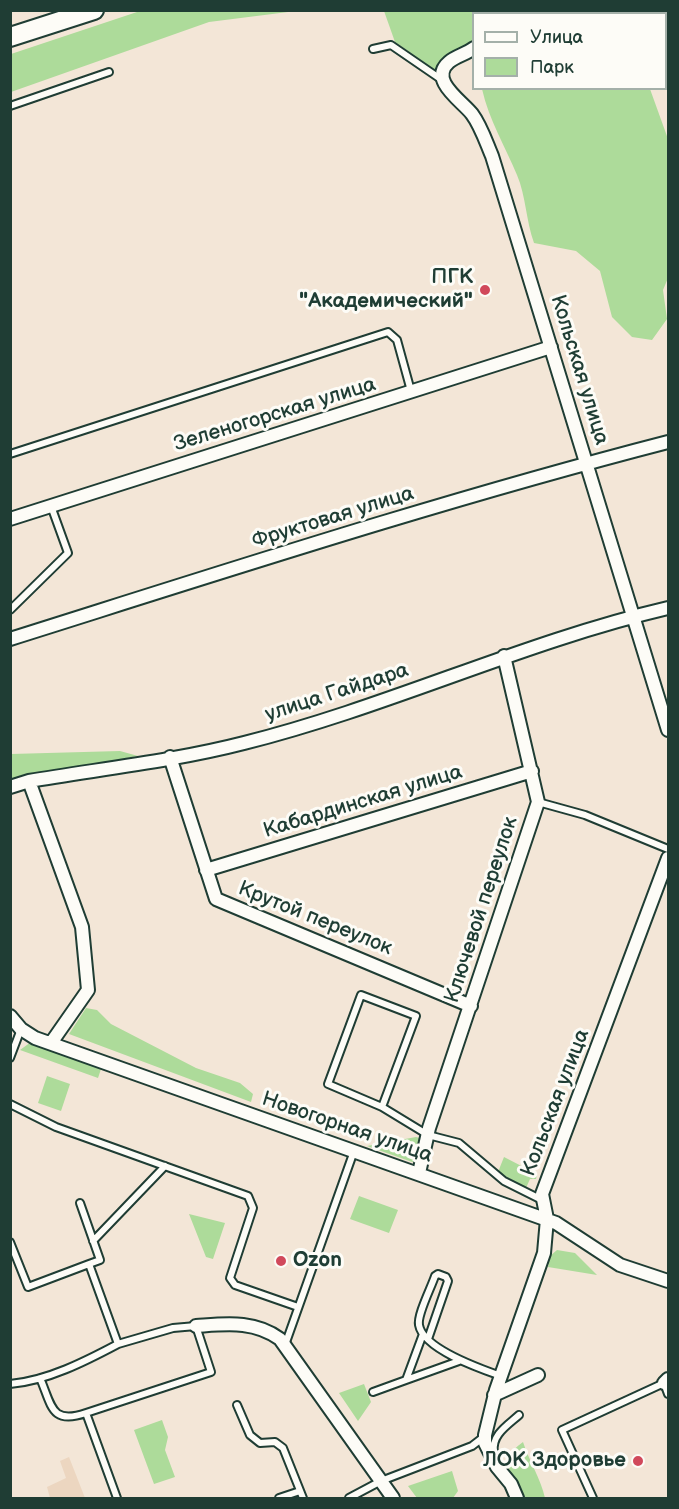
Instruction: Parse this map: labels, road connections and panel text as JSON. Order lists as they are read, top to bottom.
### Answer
{
  "streets": {
    "street": [
      "Кольская улица",
      "Зеленогорская улица",
      "Фруктовая улица",
      "улица Гайдара",
      "Кабардинская улица",
      "Ключевой переулок",
      "Крутой переулок",
      "Новогорная улица"
    ]
  },
  "crossings": [
    ["Кольская улица", "Зеленогорская улица"],
    ["Кольская улица", "Фруктовая улица"],
    ["Кольская улица", "улица Гайдара"],
    ["Кольская улица", "Новогорная улица"],
    ["улица Гайдара", "Ключевой переулок"],
    ["улица Гайдара", "Крутой переулок"],
    ["Кабардинская улица", "Ключевой переулок"],
    ["Кабардинская улица", "Крутой переулок"],
    ["Ключевой переулок", "Крутой переулок"],
    ["Ключевой переулок", "Новогорная улица"]
  ],
  "places": ["ПГК \"Академический\"", "Ozon", "ЛОК Здоровье"],
  "legend": ["Улица", "Парк"]
}
